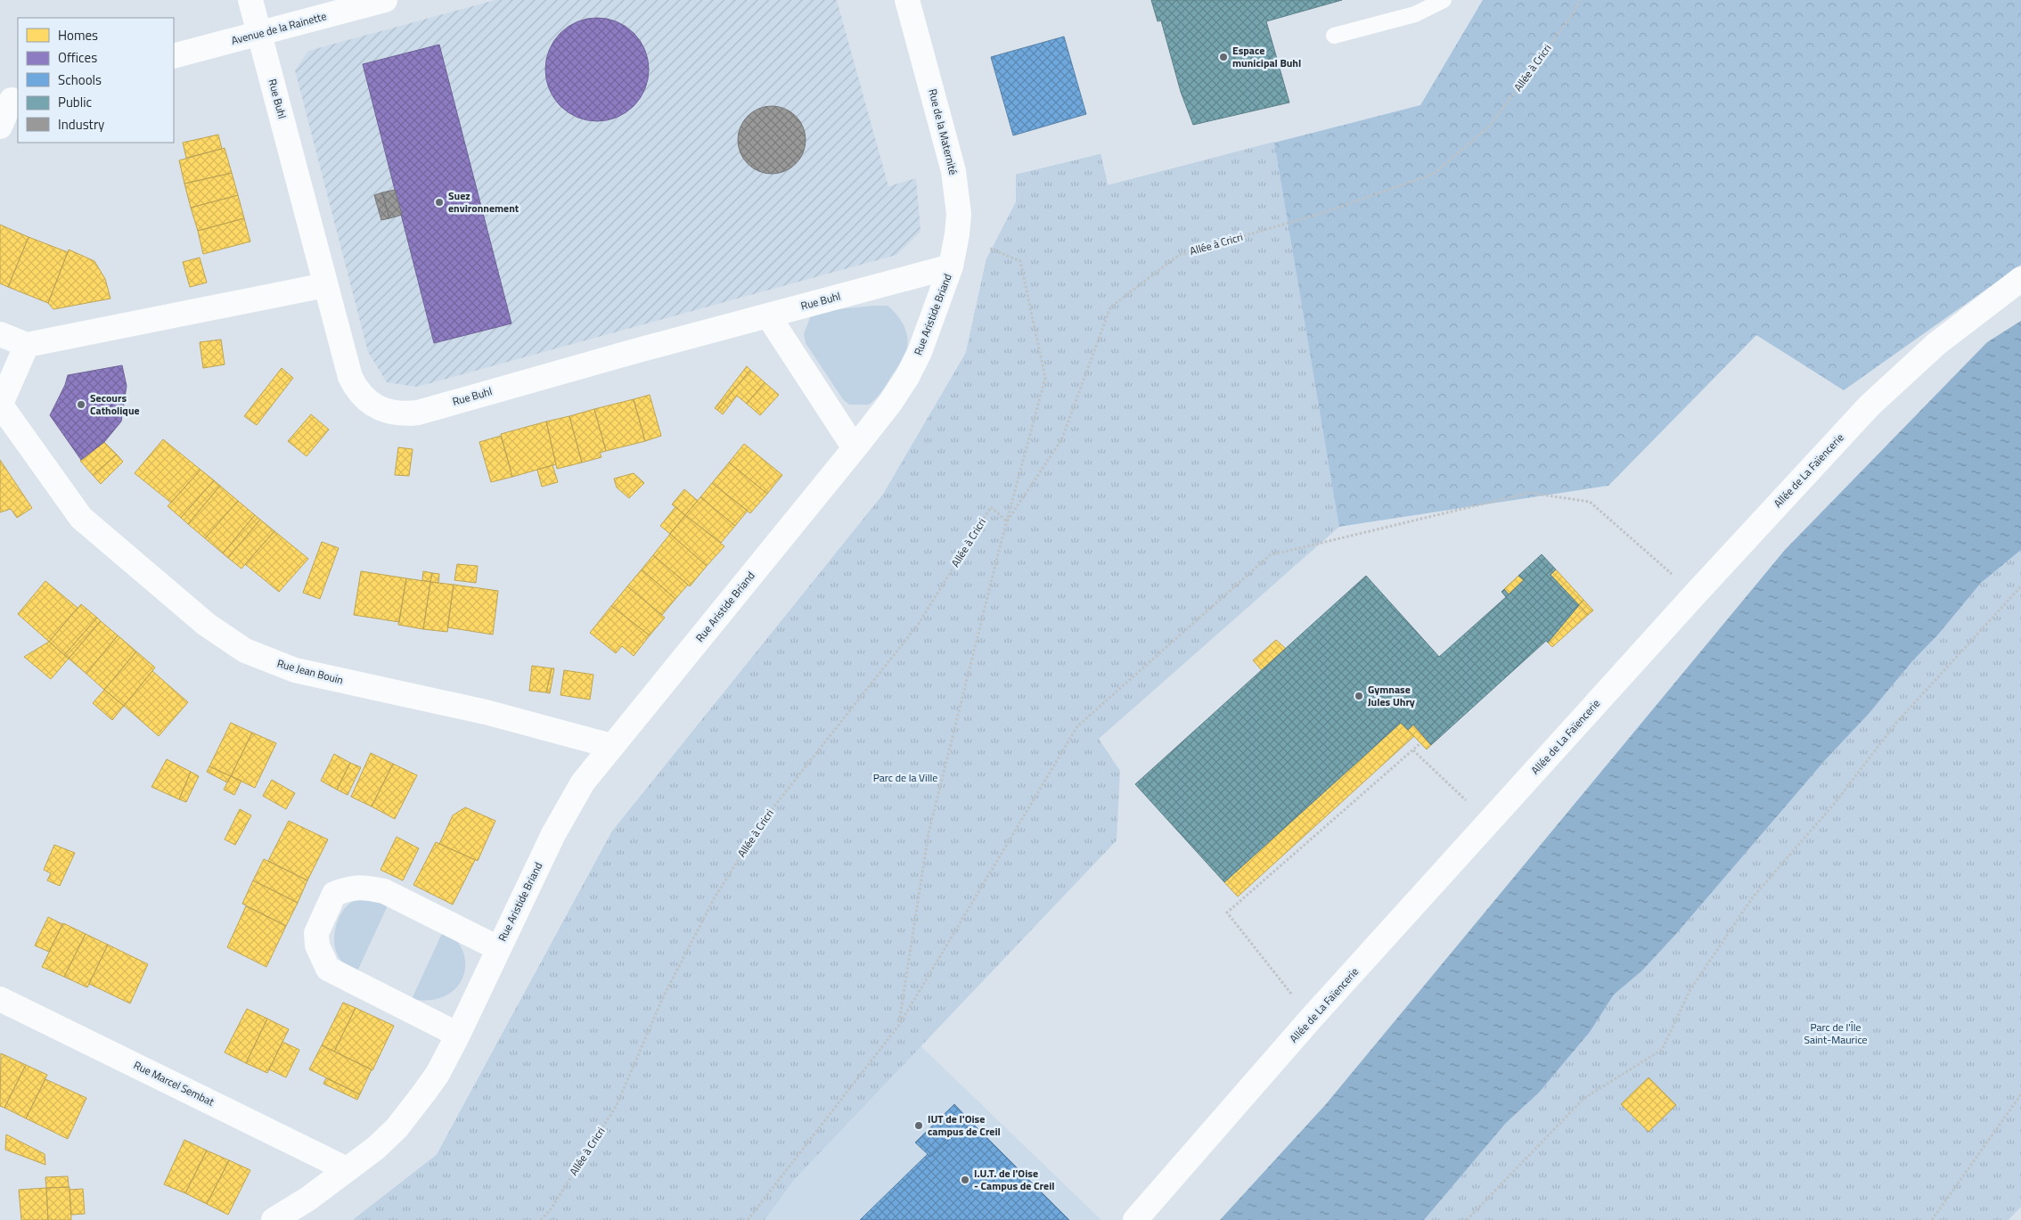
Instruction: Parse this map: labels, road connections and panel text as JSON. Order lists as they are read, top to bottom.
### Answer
{
  "streets": {
    "street": [
      "Avenue de la Rainette",
      "Rue Buhl",
      "Rue de la Maternité",
      "Rue Aristide Briand",
      "Allée de La Faïencerie",
      "Rue Jean Bouin",
      "Rue Marcel Sembat"
    ],
    "path": ["Allée à Cricri"]
  },
  "crossings": [
    ["Avenue de la Rainette", "Rue Buhl"],
    ["Rue Buhl", "Rue de la Maternité"],
    ["Rue Buhl", "Rue Aristide Briand"],
    ["Rue de la Maternité", "Rue Aristide Briand"],
    ["Rue Aristide Briand", "Rue Jean Bouin"],
    ["Rue Aristide Briand", "Rue Marcel Sembat"]
  ],
  "parks": ["Parc de la Ville", "Parc de l'Île Saint-Maurice"],
  "places": [
    "Espace municipal Buhl",
    "Suez environnement",
    "Secours Catholique",
    "Gymnase Jules Uhry",
    "IUT de l'Oise campus de Creil",
    "I.U.T. de l'Oise - Campus de Creil"
  ],
  "legend": [
    "Homes",
    "Offices",
    "Schools",
    "Public",
    "Industry"
  ]
}
